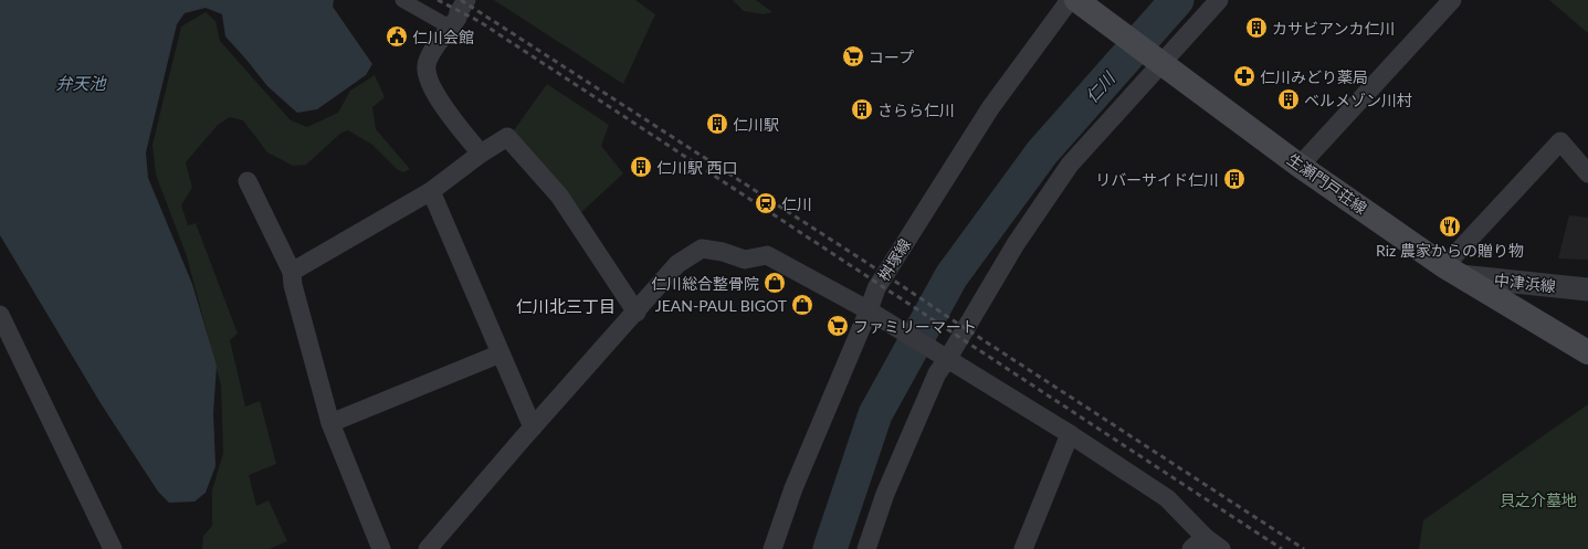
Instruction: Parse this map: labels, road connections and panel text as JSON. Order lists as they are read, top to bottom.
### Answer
{
  "streets": {
    "main road": ["生瀬門戸荘線"],
    "street": ["桝塚線", "中津浜線"]
  },
  "crossings": [
    ["生瀬門戸荘線", "桝塚線"],
    ["生瀬門戸荘線", "中津浜線"]
  ],
  "districts": ["仁川北三丁目"],
  "water": ["弁天池", "仁川"],
  "parks": ["貝之介墓地"],
  "places": {
    "building": [
      "カサビアンカ仁川",
      "ベルメゾン川村",
      "さらら仁川",
      "仁川駅",
      "仁川駅 西口",
      "リバーサイド仁川"
    ],
    "public building": ["仁川会館"],
    "supermarket": ["コープ", "ファミリーマート"],
    "pharmacy": ["仁川みどり薬局"],
    "station": ["仁川"],
    "restaurant": ["Riz 農家からの贈り物"],
    "shop": ["仁川総合整骨院", "JEAN-PAUL BIGOT"]
  }
}
